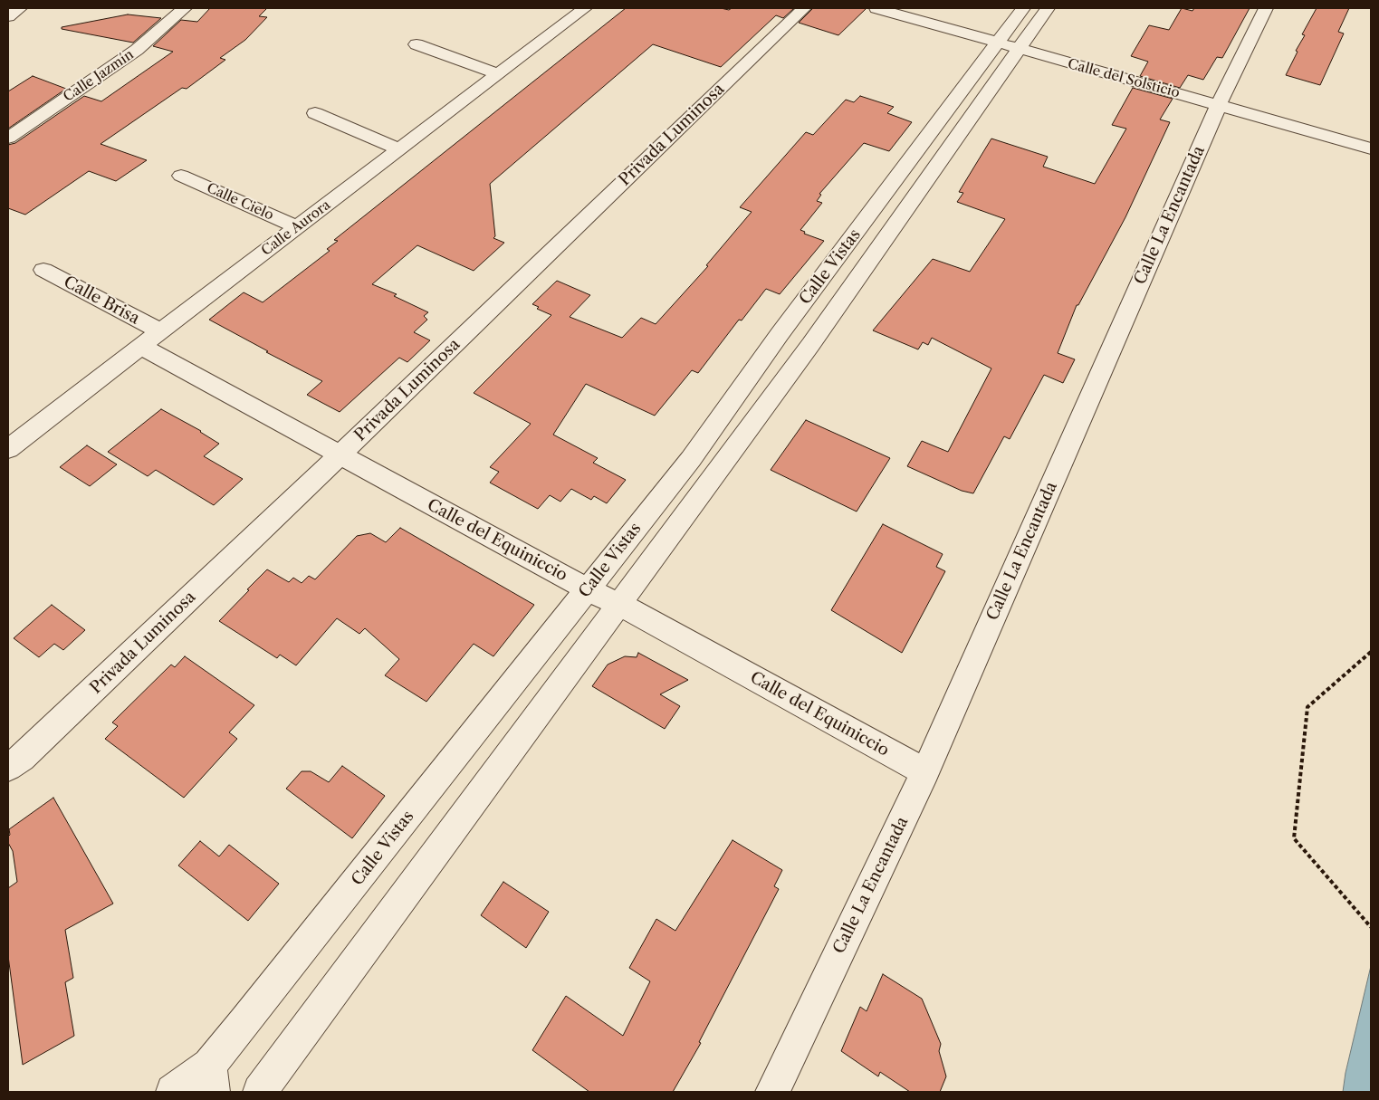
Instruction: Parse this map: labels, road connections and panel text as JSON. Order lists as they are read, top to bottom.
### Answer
{
  "streets": {
    "street": [
      "Calle Jazmín",
      "Calle del Solsticio",
      "Privada Luminosa",
      "Calle Cielo",
      "Calle La Encantada",
      "Calle Aurora",
      "Calle Vistas",
      "Calle Brisa",
      "Calle del Equiniccio"
    ]
  },
  "crossings": [
    ["Calle del Solsticio", "Calle La Encantada"],
    ["Calle del Solsticio", "Calle Vistas"],
    ["Privada Luminosa", "Calle del Equiniccio"],
    ["Calle Cielo", "Calle Aurora"],
    ["Calle La Encantada", "Calle del Equiniccio"],
    ["Calle Aurora", "Calle Brisa"],
    ["Calle Aurora", "Calle del Equiniccio"],
    ["Calle Vistas", "Calle del Equiniccio"]
  ]
}
